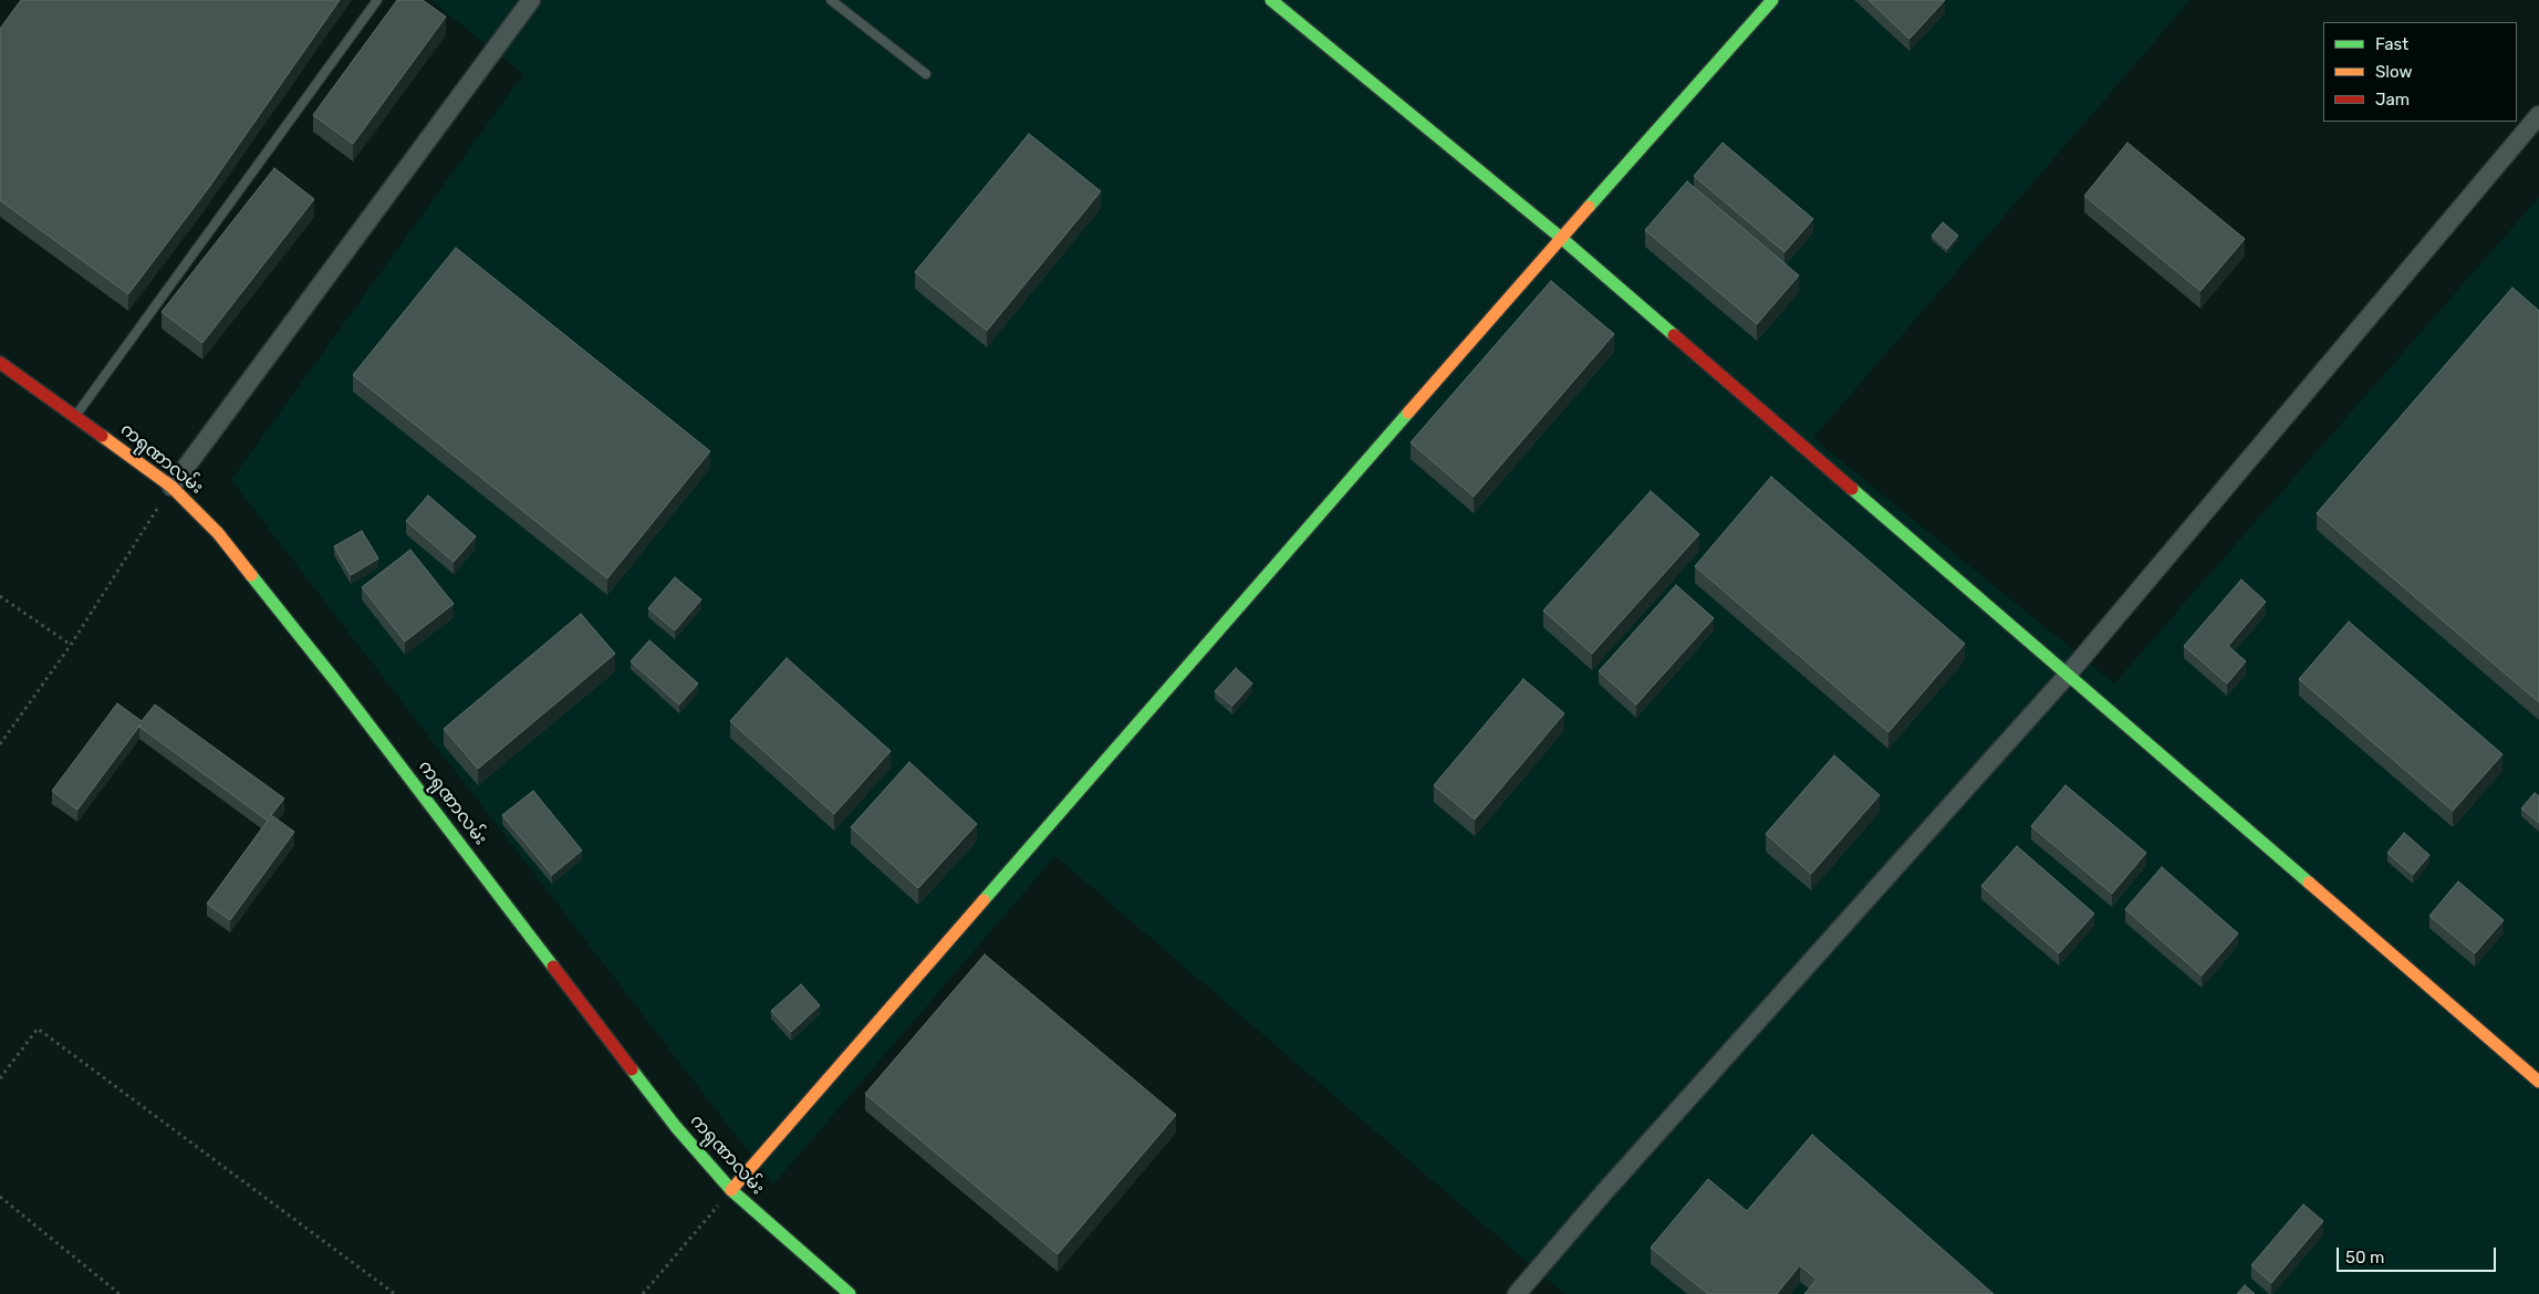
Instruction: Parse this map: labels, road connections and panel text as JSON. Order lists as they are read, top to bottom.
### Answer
{
  "streets": {
    "street": ["ကရုဏာလမ်း"]
  },
  "legend": ["Fast", "Slow", "Jam"],
  "scale_bar": "50 m"
}
